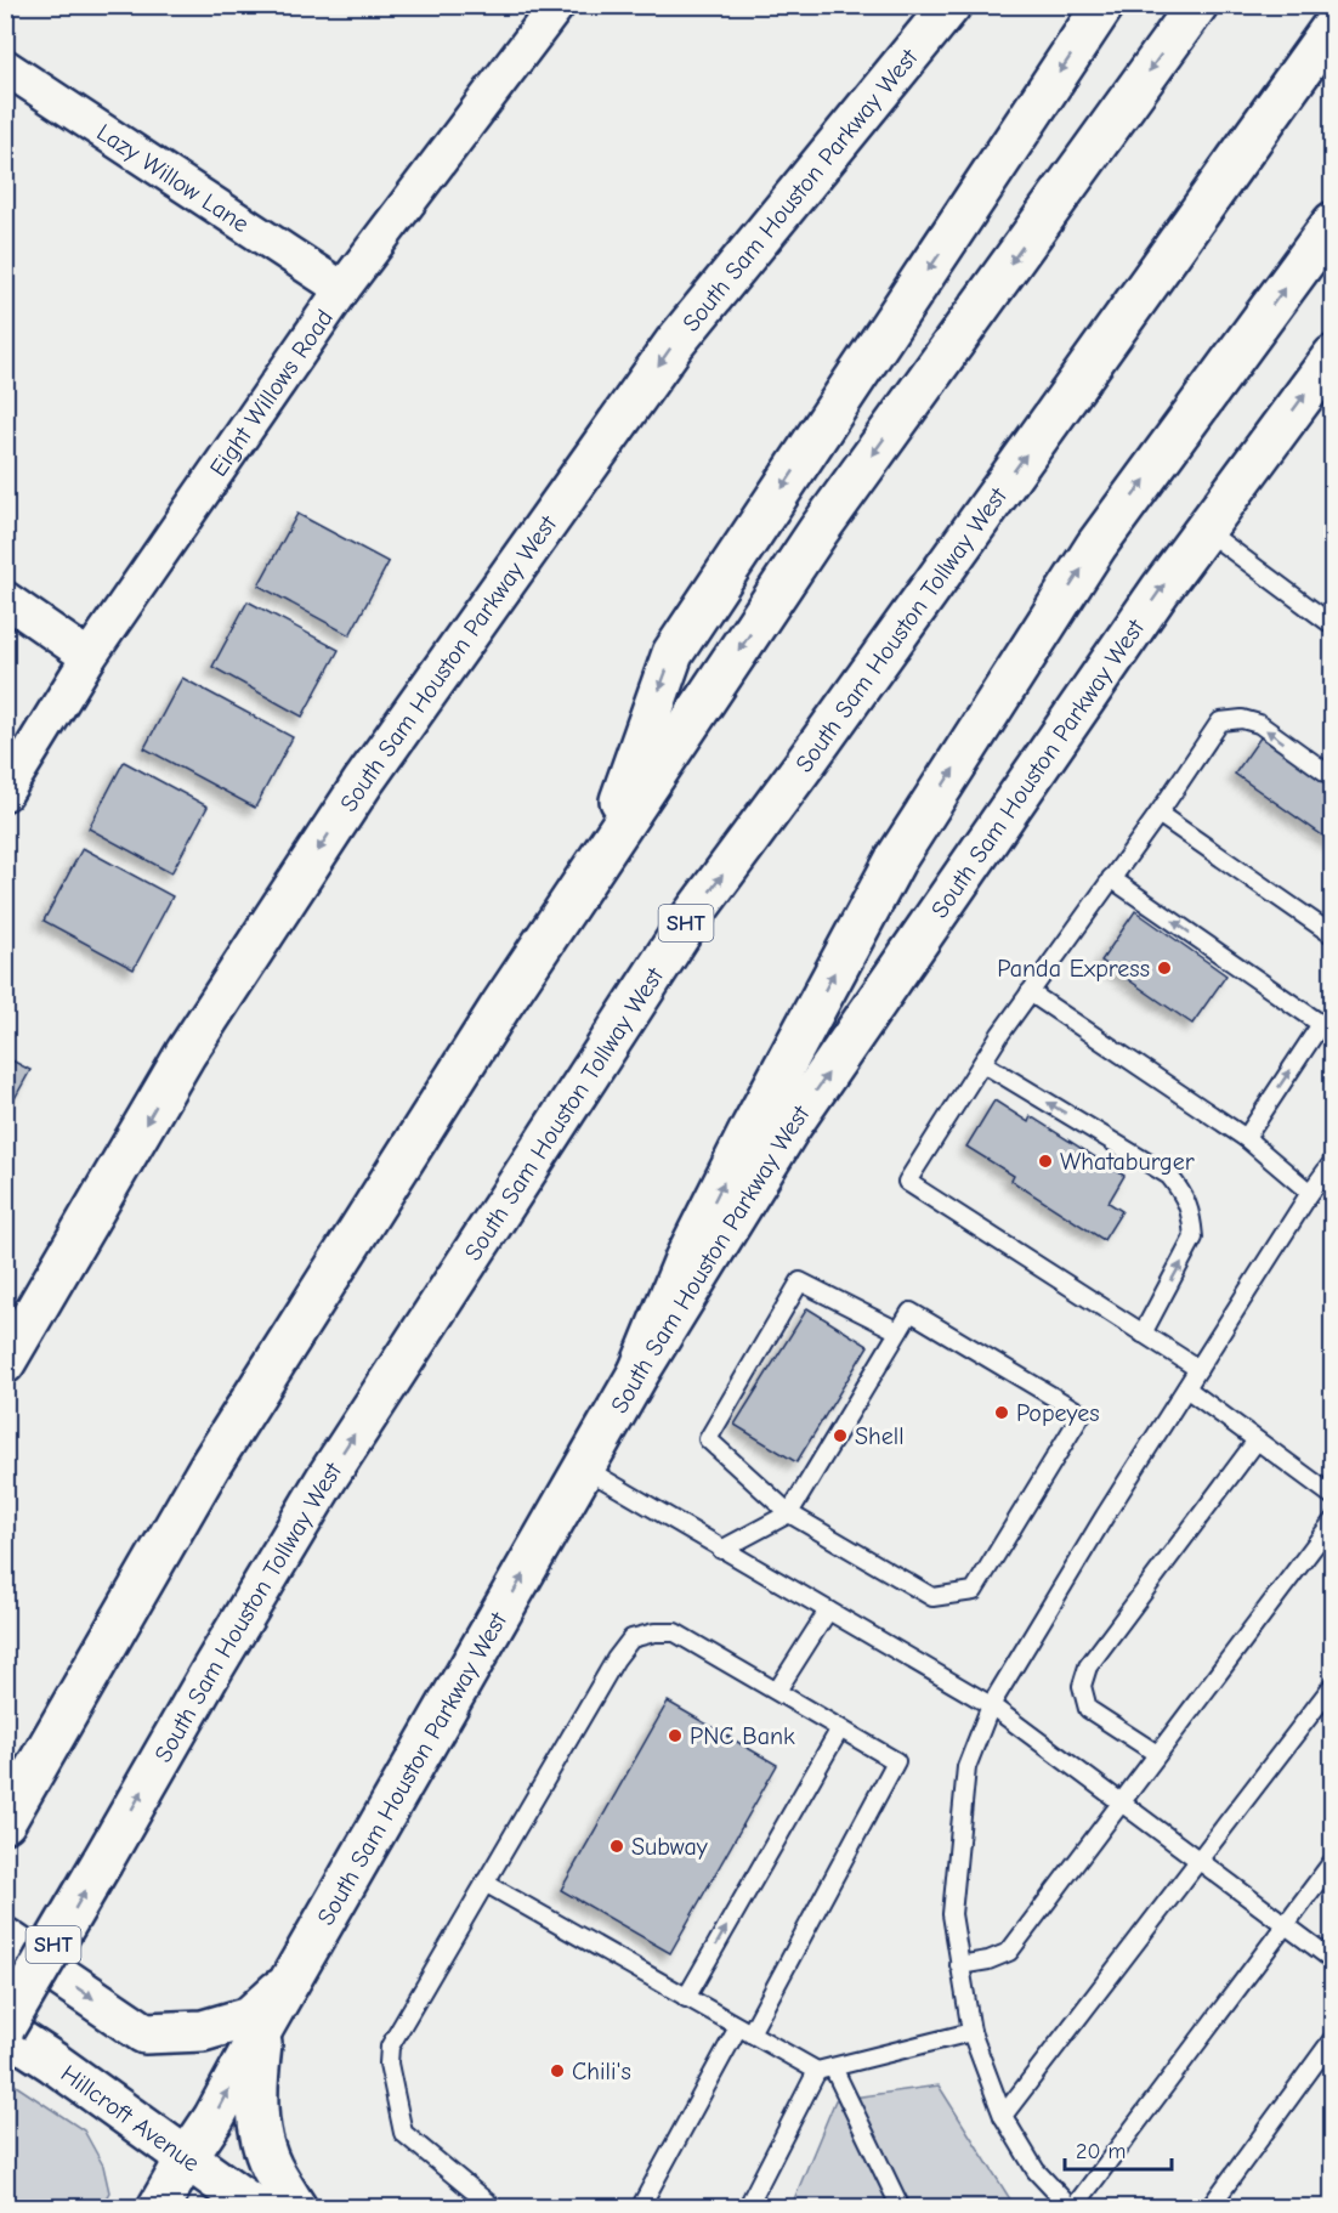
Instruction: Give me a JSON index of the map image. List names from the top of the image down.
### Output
{
  "streets": {
    "main road": [
      "South Sam Houston Parkway West",
      "South Sam Houston Tollway West",
      "SHT",
      "Hillcroft Avenue"
    ],
    "street": ["Lazy Willow Lane", "Eight Willows Road"]
  },
  "crossings": [
    ["Lazy Willow Lane", "Eight Willows Road"],
    ["South Sam Houston Parkway West", "Hillcroft Avenue"],
    ["South Sam Houston Tollway West", "Hillcroft Avenue"]
  ],
  "places": [
    "Panda Express",
    "Whataburger",
    "Popeyes",
    "Shell",
    "PNC Bank",
    "Subway",
    "Chili's"
  ],
  "scale_bar": "20 m"
}
